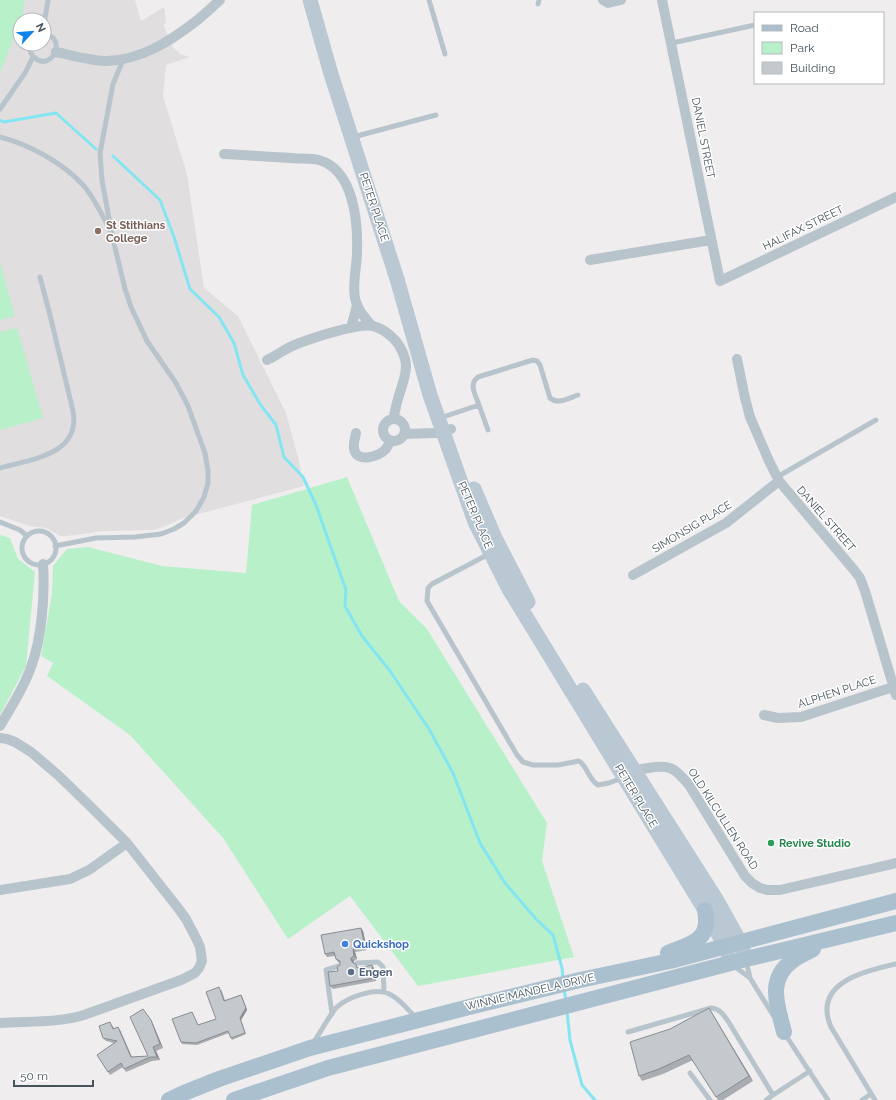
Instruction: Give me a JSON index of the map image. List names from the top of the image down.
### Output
{
  "streets": {
    "main road": ["PETER PLACE", "WINNIE MANDELA DRIVE"],
    "street": [
      "DANIEL STREET",
      "HALIFAX STREET",
      "SIMONSIG PLACE",
      "ALPHEN PLACE",
      "OLD KILCULLEN ROAD"
    ]
  },
  "crossings": [
    ["DANIEL STREET", "HALIFAX STREET"],
    ["DANIEL STREET", "SIMONSIG PLACE"],
    ["DANIEL STREET", "ALPHEN PLACE"],
    ["PETER PLACE", "OLD KILCULLEN ROAD"],
    ["PETER PLACE", "WINNIE MANDELA DRIVE"]
  ],
  "places": [
    "St Stithians College",
    "Revive Studio",
    "Quickshop",
    "Engen"
  ],
  "legend": ["Road", "Park", "Building"],
  "scale_bar": "50 m",
  "north": "top right"
}
